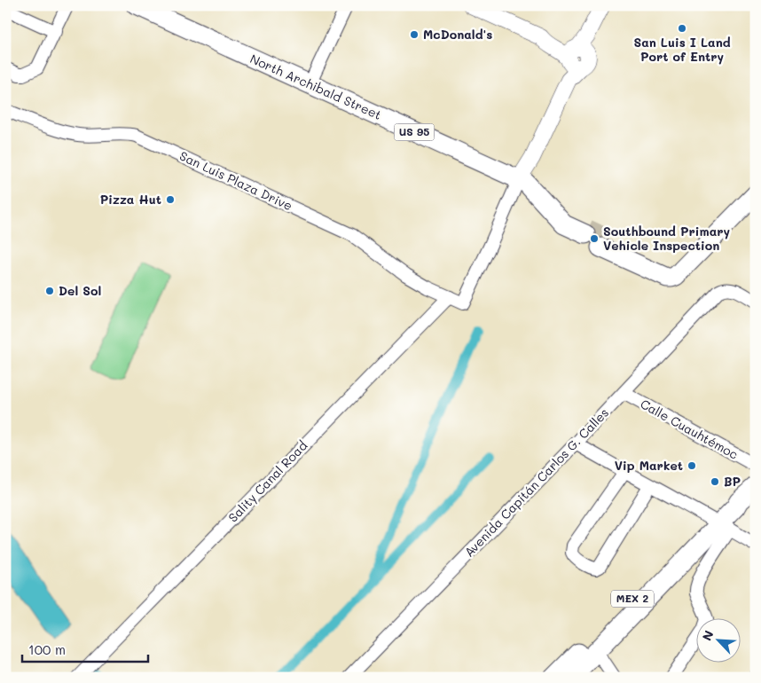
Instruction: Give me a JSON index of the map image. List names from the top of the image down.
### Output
{
  "streets": {
    "highway": ["North Archibald Street", "US 95", "MEX 2"],
    "street": [
      "San Luis Plaza Drive",
      "Calle Cuauhtémoc",
      "Sality Canal Road",
      "Avenida Capitán Carlos G. Calles"
    ]
  },
  "crossings": [
    ["North Archibald Street", "US 95"],
    ["San Luis Plaza Drive", "Sality Canal Road"],
    ["Calle Cuauhtémoc", "Avenida Capitán Carlos G. Calles"]
  ],
  "places": [
    "San Luis I Land Port of Entry",
    "McDonald's",
    "Pizza Hut",
    "Southbound Primary Vehicle Inspection",
    "Del Sol",
    "Vip Market",
    "BP"
  ],
  "scale_bar": "100 m",
  "north": "top left"
}
